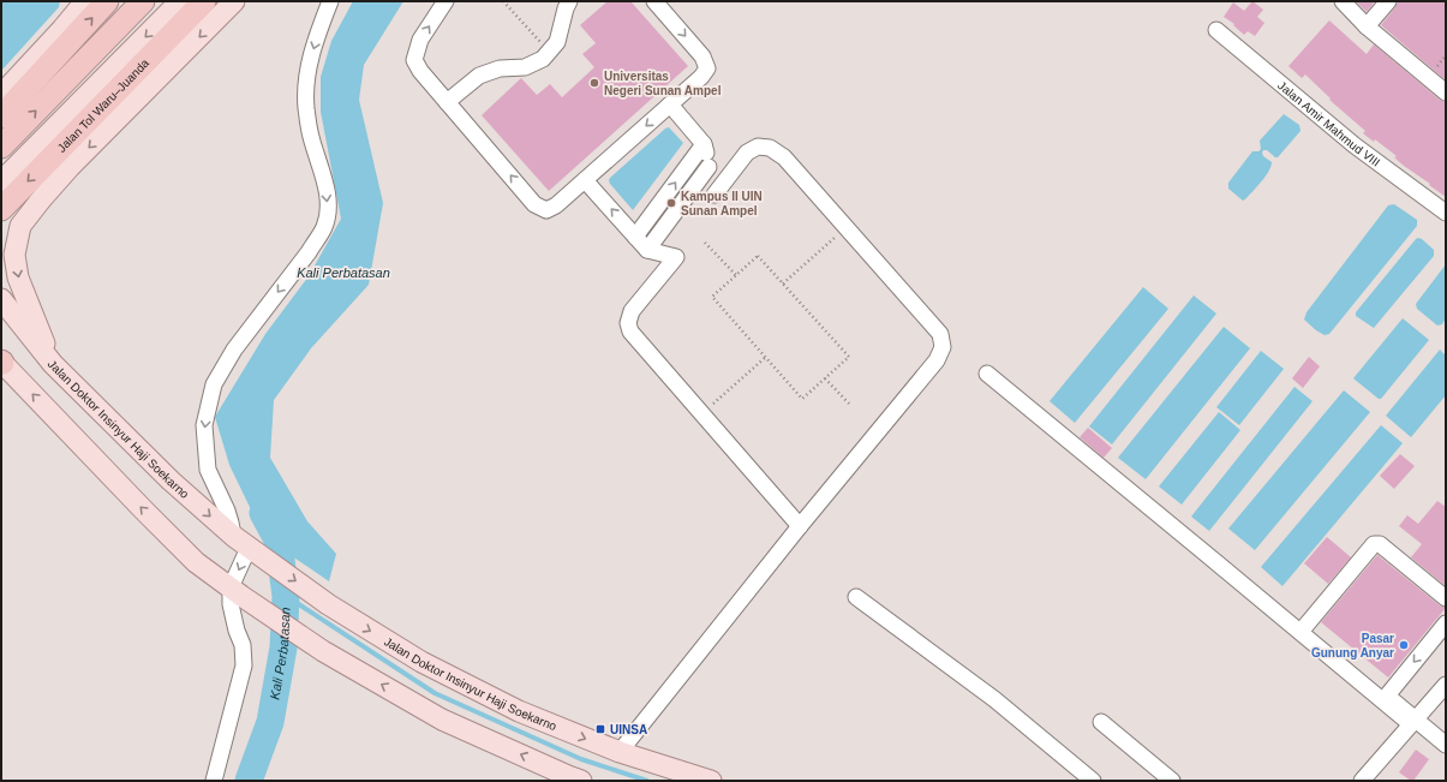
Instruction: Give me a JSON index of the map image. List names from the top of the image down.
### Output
{
  "streets": {
    "highway": ["Jalan Tol Waru–Juanda"],
    "main road": ["Jalan Doktor Insinyur Haji Soekarno"],
    "street": ["Jalan Amir Mahmud VIII"]
  },
  "water": ["Kali Perbatasan"],
  "places": {
    "other": ["Universitas Negeri Sunan Ampel", "Kampus II UIN Sunan Ampel", "Pasar Gunung Anyar"],
    "transit": ["UINSA"]
  }
}
